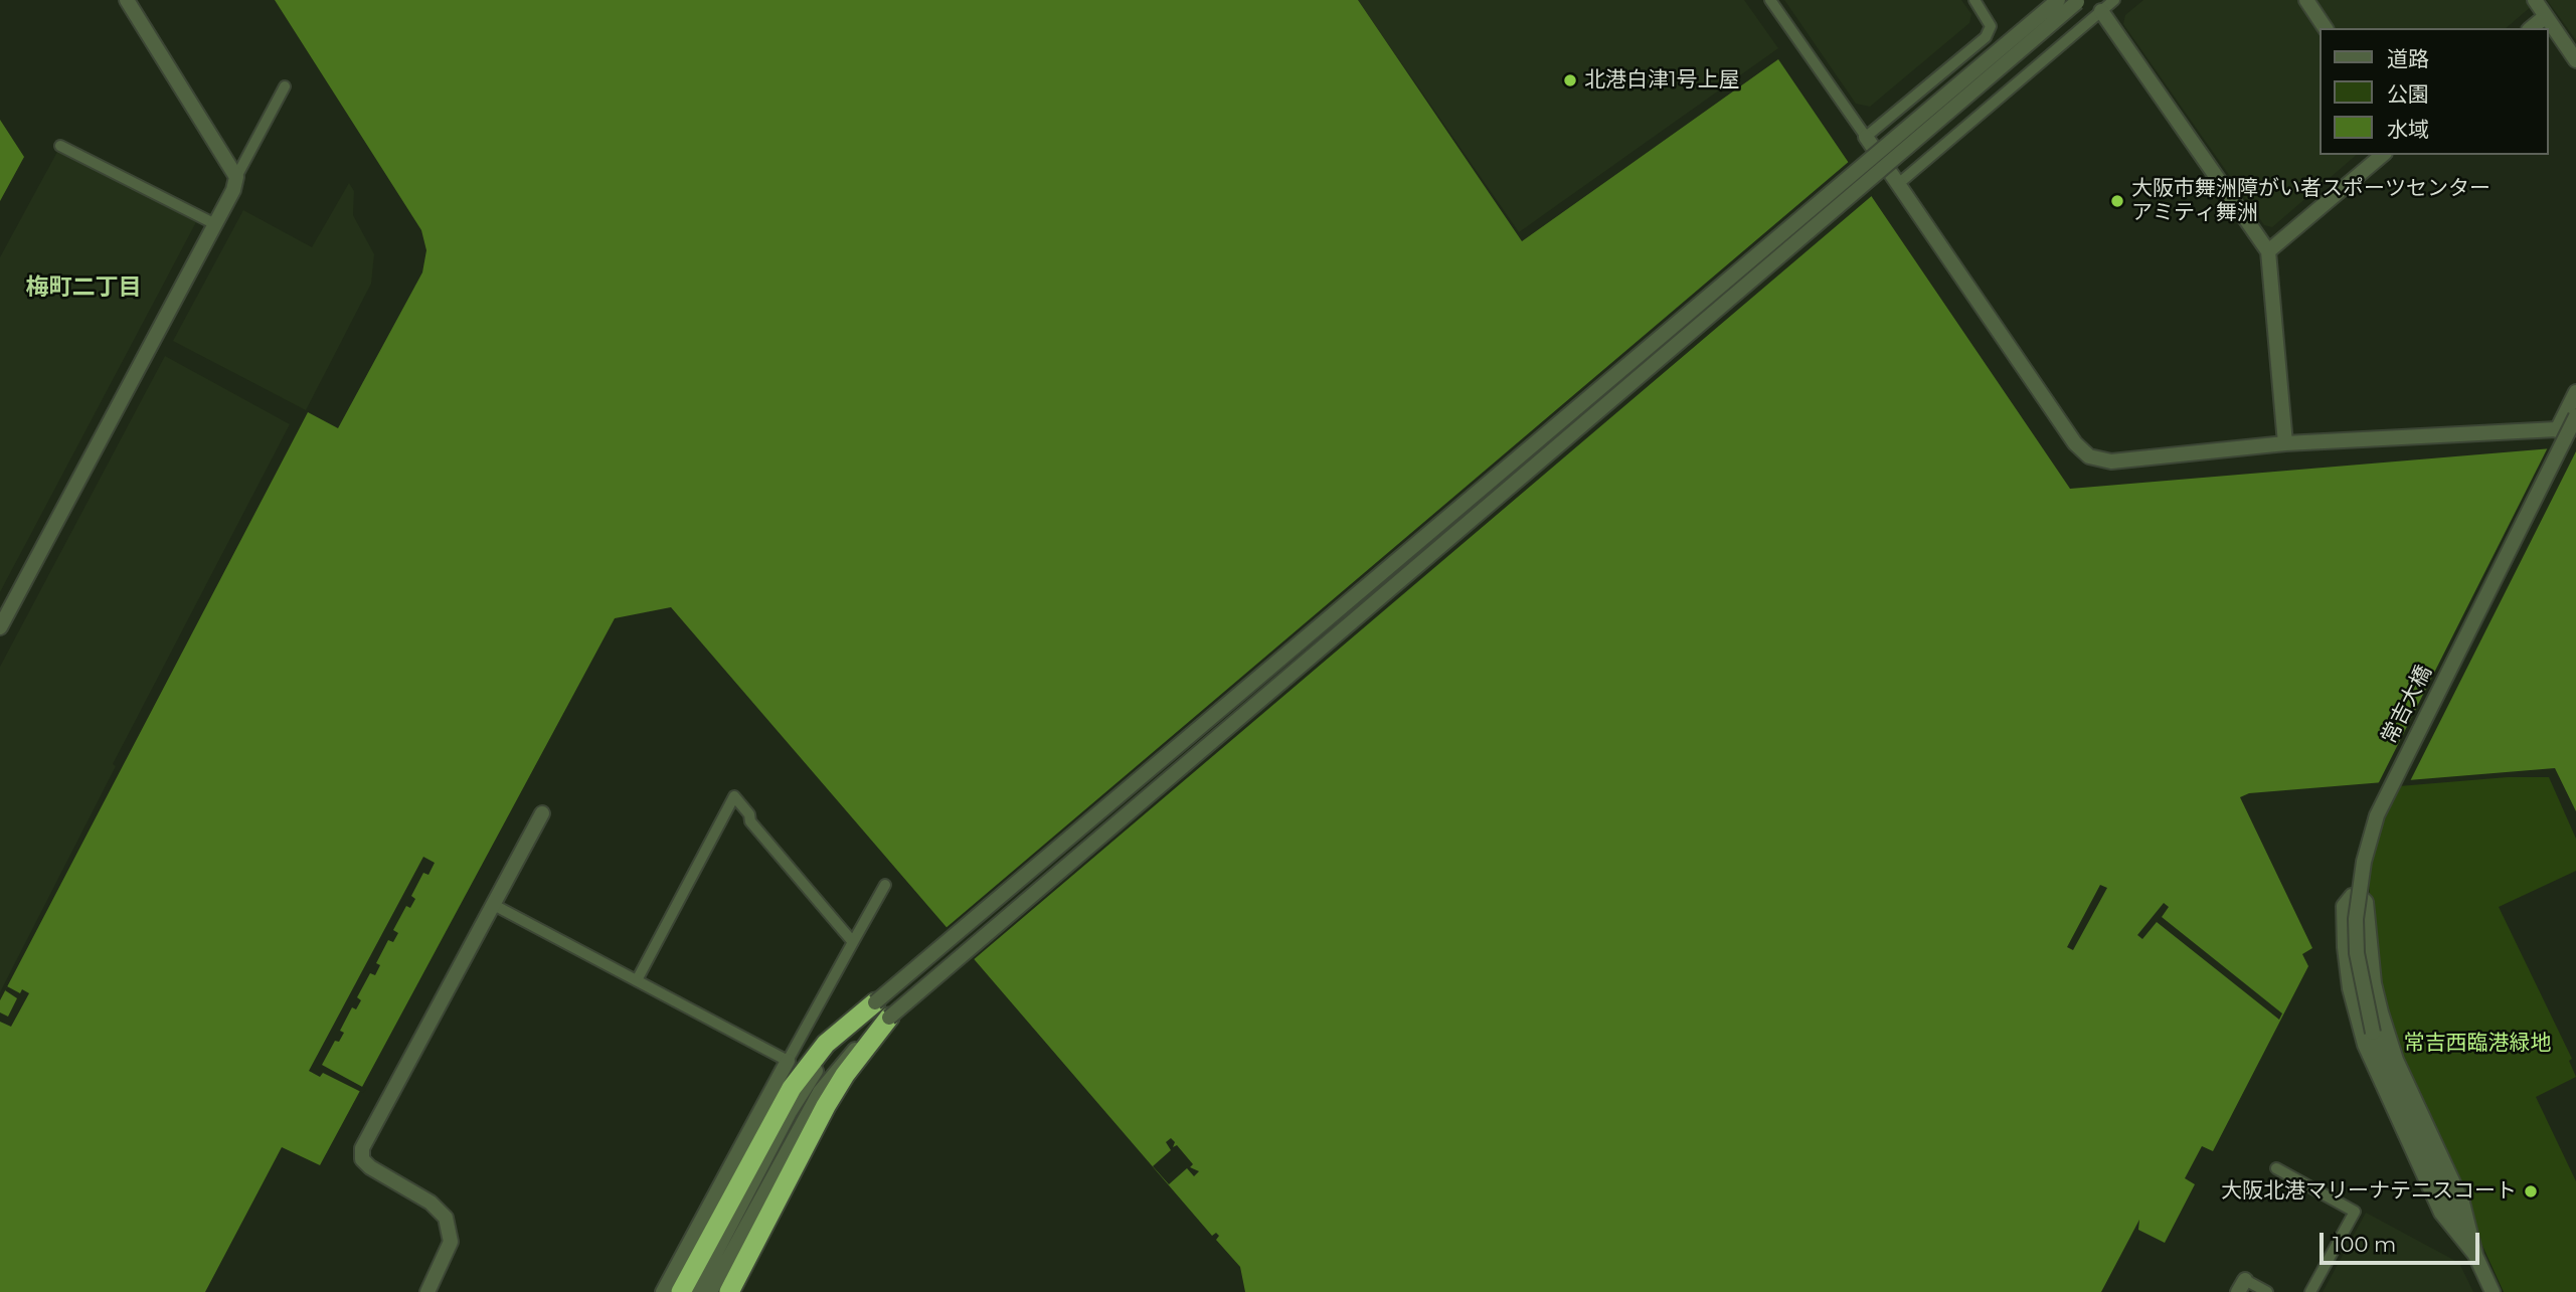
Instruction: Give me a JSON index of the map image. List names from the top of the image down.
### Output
{
  "streets": {
    "street": ["常吉大橋"]
  },
  "districts": ["梅町二丁目"],
  "parks": ["常吉西臨港緑地"],
  "places": ["北港白津1号上屋", "大阪市舞洲障がい者スポーツセンター アミティ舞洲", "大阪北港マリーナテニスコート"],
  "legend": ["道路", "公園", "水域"],
  "scale_bar": "100 m"
}
